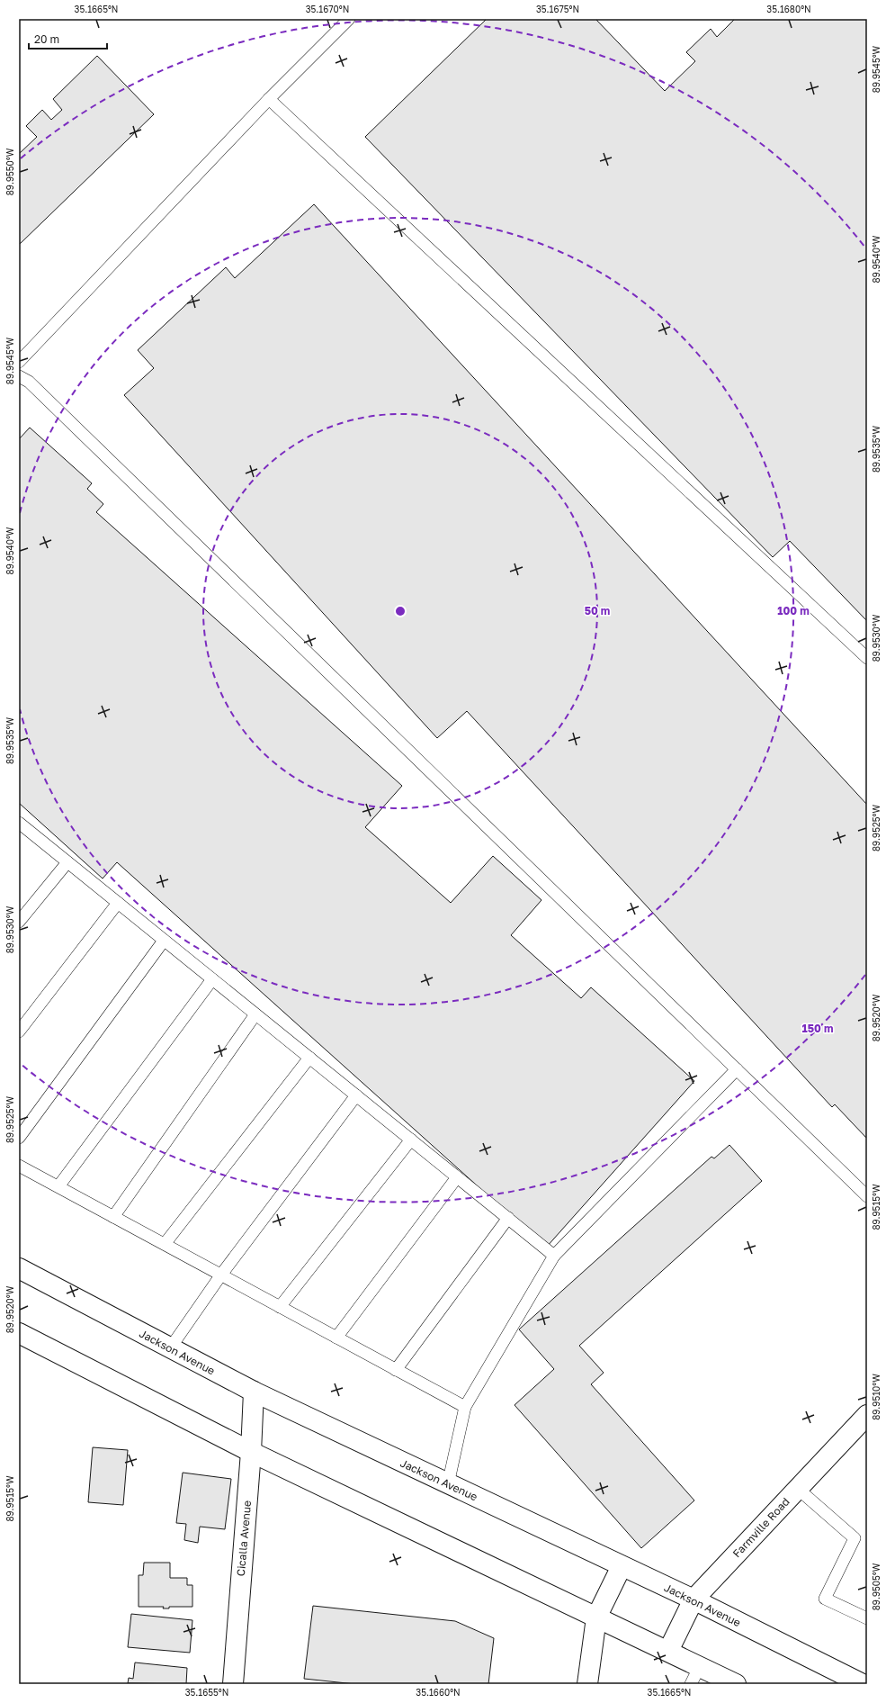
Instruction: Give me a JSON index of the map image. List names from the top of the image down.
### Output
{
  "streets": {
    "main road": ["Jackson Avenue", "Farmville Road", "Cicalla Avenue"]
  },
  "crossings": [
    ["Jackson Avenue", "Farmville Road"],
    ["Jackson Avenue", "Cicalla Avenue"]
  ],
  "scale_bar": "20 m",
  "coordinates": [
    "35.1665°N",
    "35.1670°N",
    "35.1675°N",
    "35.1680°N",
    "89.9545°W",
    "89.9550°W",
    "89.9540°W",
    "89.9535°W",
    "89.9530°W",
    "89.9525°W",
    "89.9520°W",
    "89.9515°W",
    "89.9510°W",
    "89.9505°W",
    "35.1655°N",
    "35.1660°N"
  ],
  "rings": ["50 m", "100 m", "150 m"]
}
